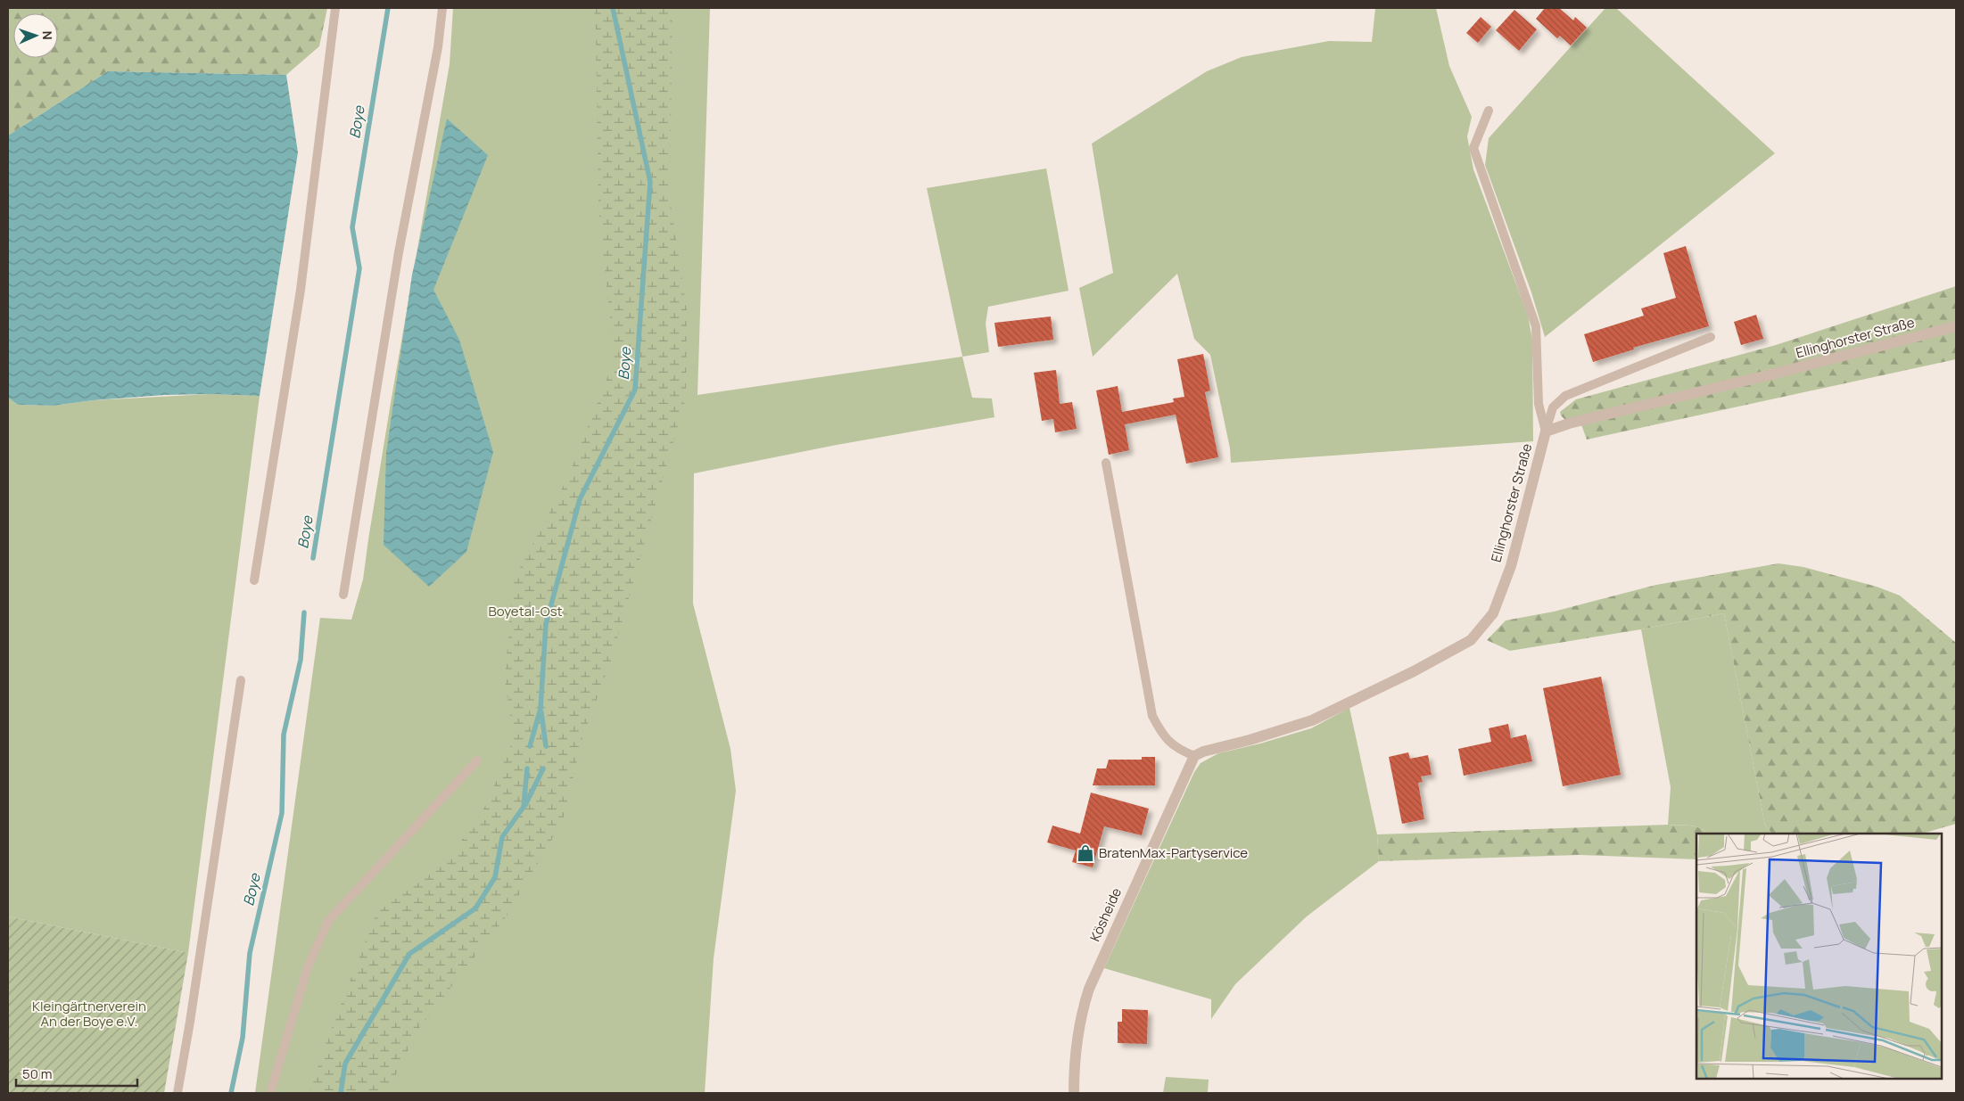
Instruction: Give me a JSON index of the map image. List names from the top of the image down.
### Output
{
  "streets": {
    "street": ["Ellinghorster Straße", "Kösheide"]
  },
  "crossings": [
    ["Ellinghorster Straße", "Kösheide"]
  ],
  "water": ["Boye"],
  "parks": ["Boyetal-Ost", "Kleingärtnerverein An der Boye e.V."],
  "places": {
    "shop": ["BratenMax-Partyservice"]
  },
  "scale_bar": "50 m",
  "north": "right"
}
